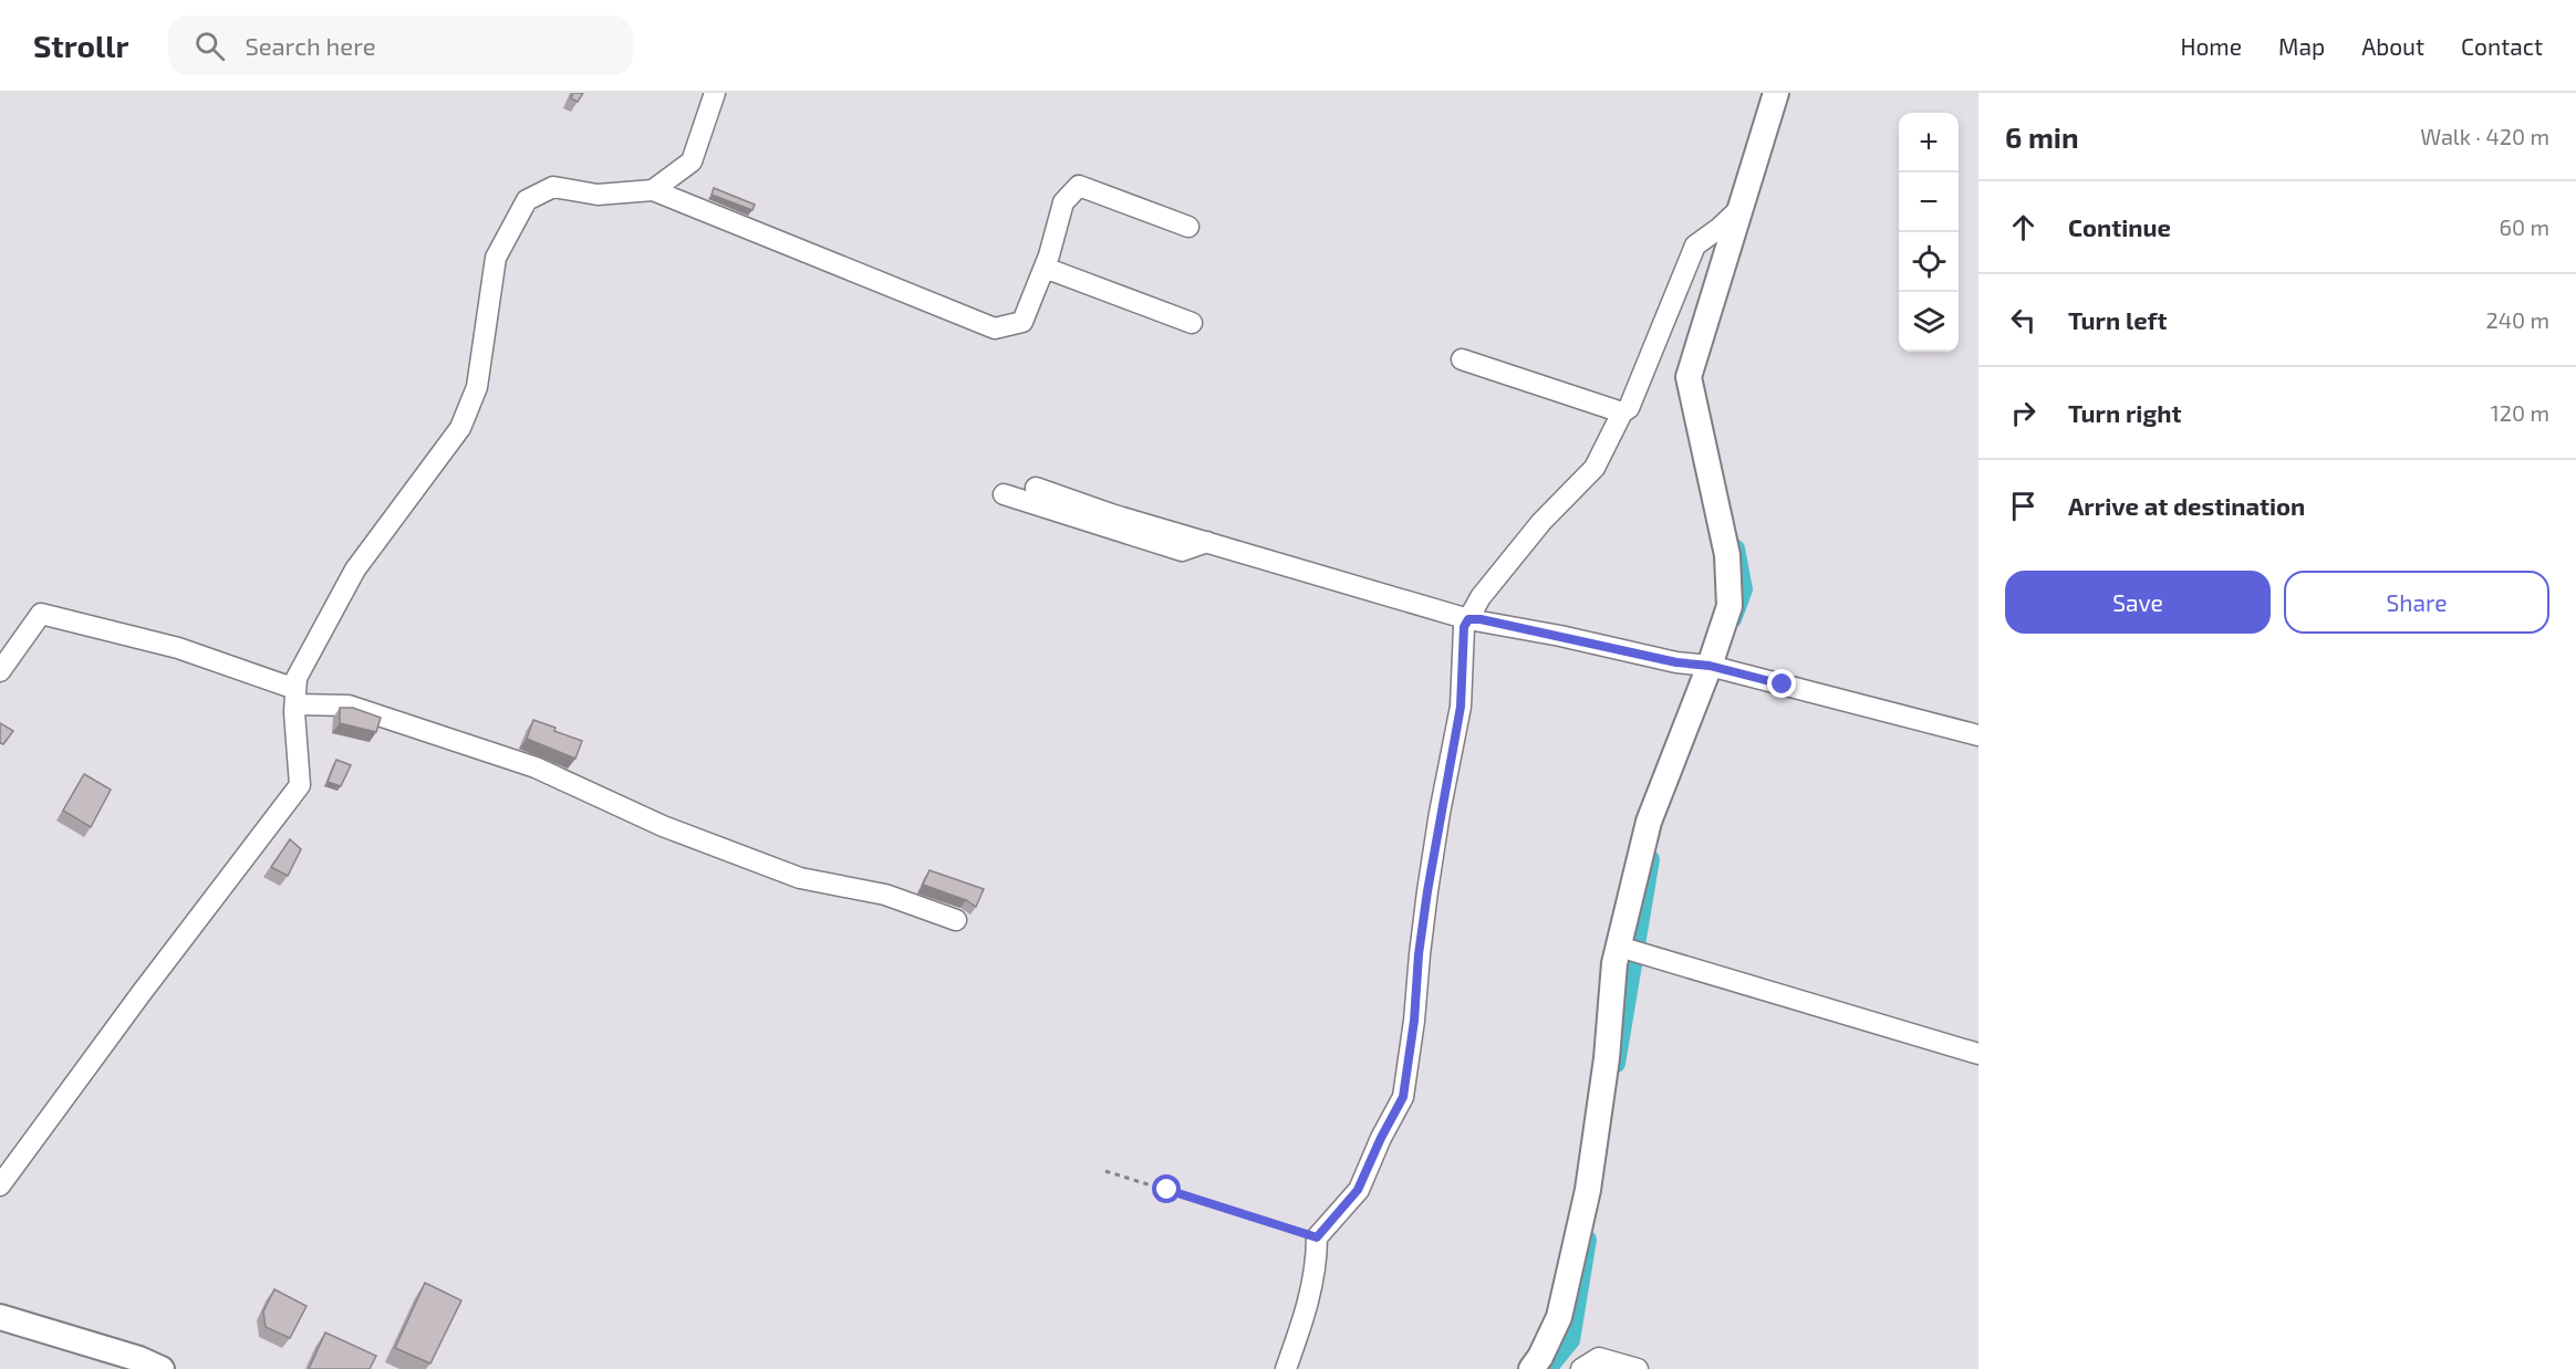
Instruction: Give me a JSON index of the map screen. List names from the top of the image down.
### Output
{
  "page": {
    "header": "Strollr",
    "search": "Search here",
    "nav": [
      "Home",
      "Map",
      "About",
      "Contact"
    ],
    "heading": ["6 min", "Walk · 420 m"],
    "map_buttons": ["+", "−"],
    "list": [
      ["Continue", "60 m"],
      ["Turn left", "240 m"],
      ["Turn right", "120 m"],
      "Arrive at destination"
    ],
    "buttons": ["Save", "Share"]
  }
}
